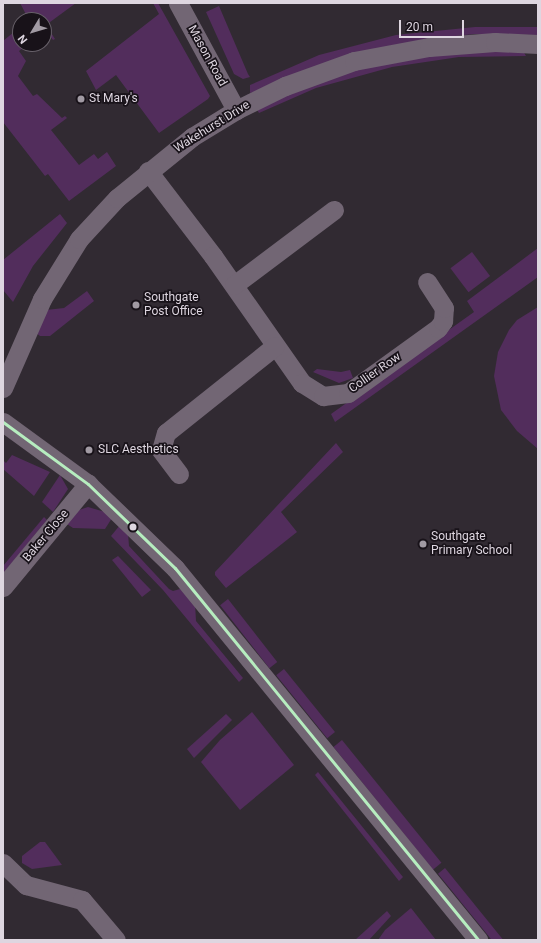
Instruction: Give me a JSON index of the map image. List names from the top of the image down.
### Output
{
  "streets": {
    "street": [
      "Mason Road",
      "Wakehurst Drive",
      "Collier Row",
      "Baker Close"
    ]
  },
  "crossings": [
    ["Mason Road", "Wakehurst Drive"],
    ["Wakehurst Drive", "Collier Row"]
  ],
  "places": [
    "St Mary's",
    "Southgate Post Office",
    "SLC Aesthetics",
    "Southgate Primary School"
  ],
  "scale_bar": "20 m",
  "north": "bottom left"
}
